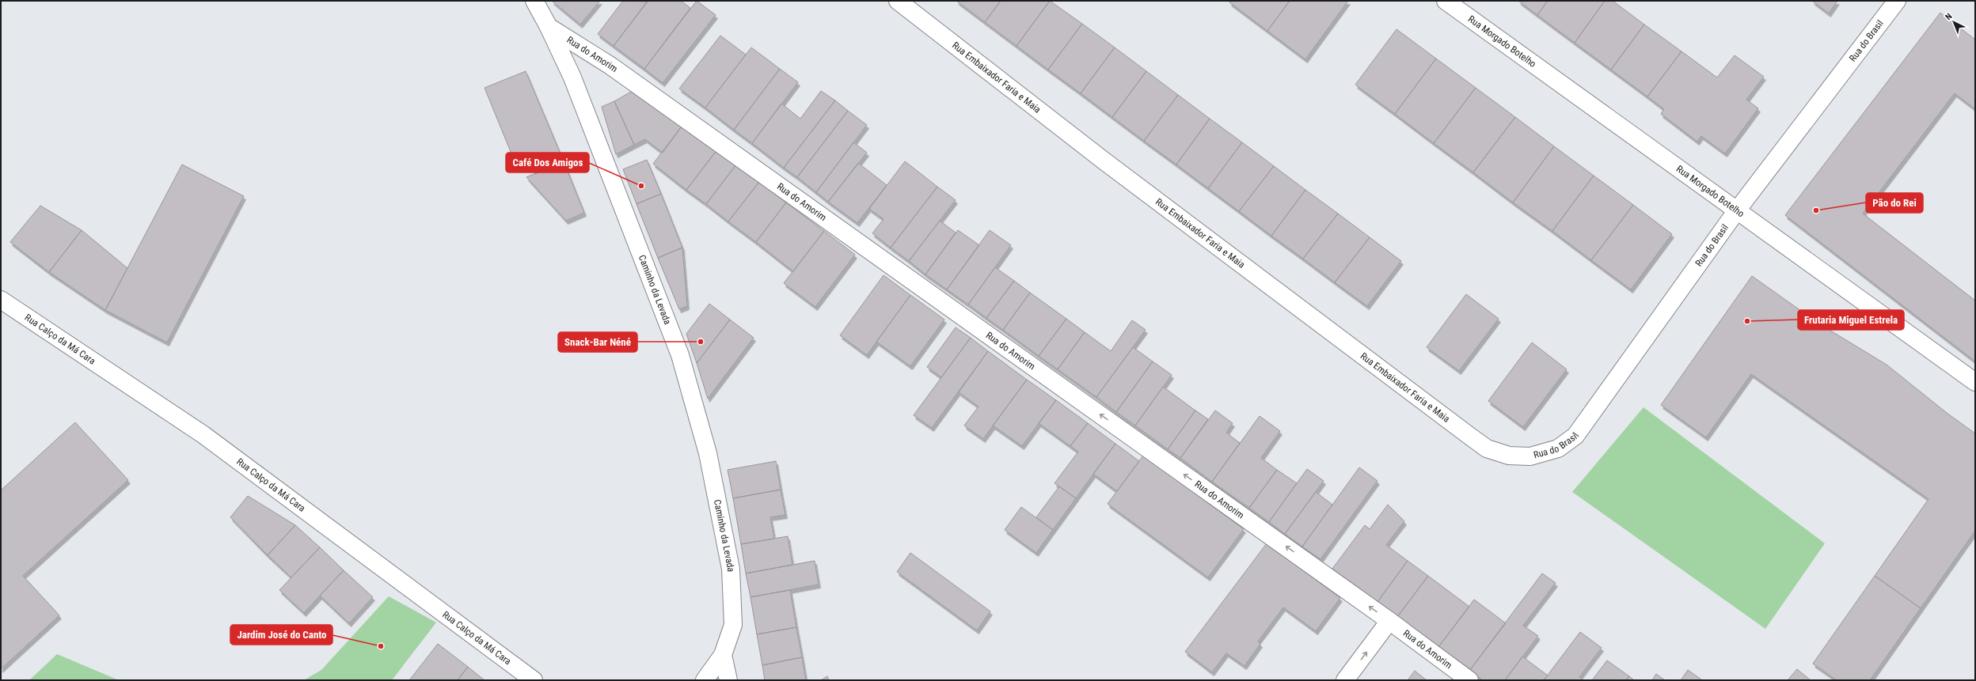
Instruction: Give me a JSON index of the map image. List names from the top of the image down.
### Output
{
  "streets": {
    "street": [
      "Rua do Brasil",
      "Rua Morgado Botelho",
      "Rua do Amorim",
      "Rua Embaixador Faria e Maia",
      "Caminho da Levada",
      "Rua Calço da Má Cara"
    ]
  },
  "crossings": [
    ["Rua do Brasil", "Rua Morgado Botelho"],
    ["Rua do Brasil", "Rua Embaixador Faria e Maia"],
    ["Rua do Amorim", "Caminho da Levada"]
  ],
  "one_way": ["Rua do Amorim"],
  "places": [
    "Café Dos Amigos",
    "Pão do Rei",
    "Frutaria Miguel Estrela",
    "Snack-Bar Néné",
    "Jardim José do Canto"
  ],
  "north": "top left"
}
